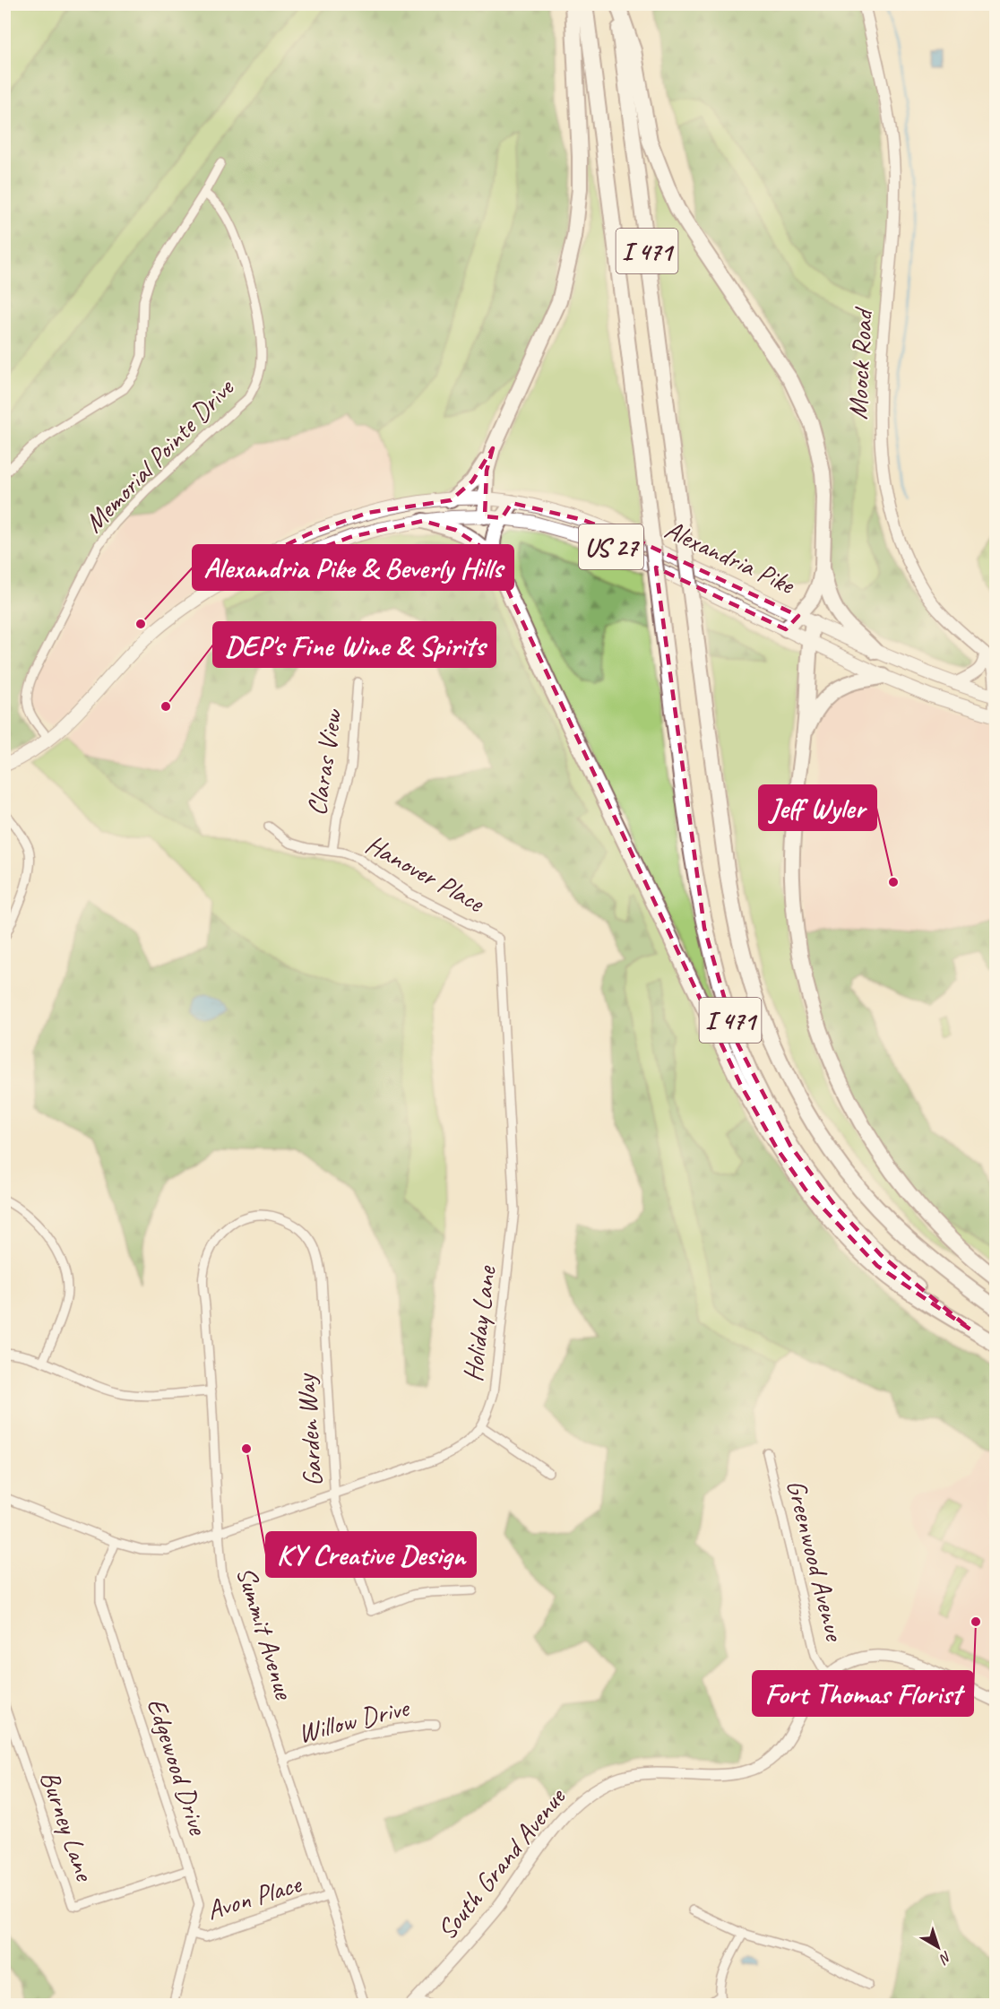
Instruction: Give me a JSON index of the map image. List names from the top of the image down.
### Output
{
  "streets": {
    "highway": ["I 471"],
    "main road": [
      "Moock Road",
      "US 27",
      "Alexandria Pike",
      "South Grand Avenue"
    ],
    "street": [
      "Memorial Pointe Drive",
      "Claras View",
      "Hanover Place",
      "Holiday Lane",
      "Garden Way",
      "Greenwood Avenue",
      "Summit Avenue",
      "Willow Drive",
      "Edgewood Drive",
      "Burney Lane",
      "Avon Place"
    ]
  },
  "crossings": [
    ["Moock Road", "Alexandria Pike"],
    ["Memorial Pointe Drive", "Alexandria Pike"],
    ["Claras View", "Hanover Place"],
    ["Hanover Place", "Holiday Lane"],
    ["Holiday Lane", "Garden Way"],
    ["Holiday Lane", "Summit Avenue"],
    ["Garden Way", "Summit Avenue"],
    ["Greenwood Avenue", "South Grand Avenue"],
    ["Summit Avenue", "Willow Drive"],
    ["Summit Avenue", "Avon Place"],
    ["Edgewood Drive", "Burney Lane"],
    ["Edgewood Drive", "Avon Place"]
  ],
  "places": [
    "Alexandria Pike & Beverly Hills",
    "DEP's Fine Wine & Spirits",
    "Jeff Wyler",
    "KY Creative Design",
    "Fort Thomas Florist"
  ],
  "north": "bottom right"
}
